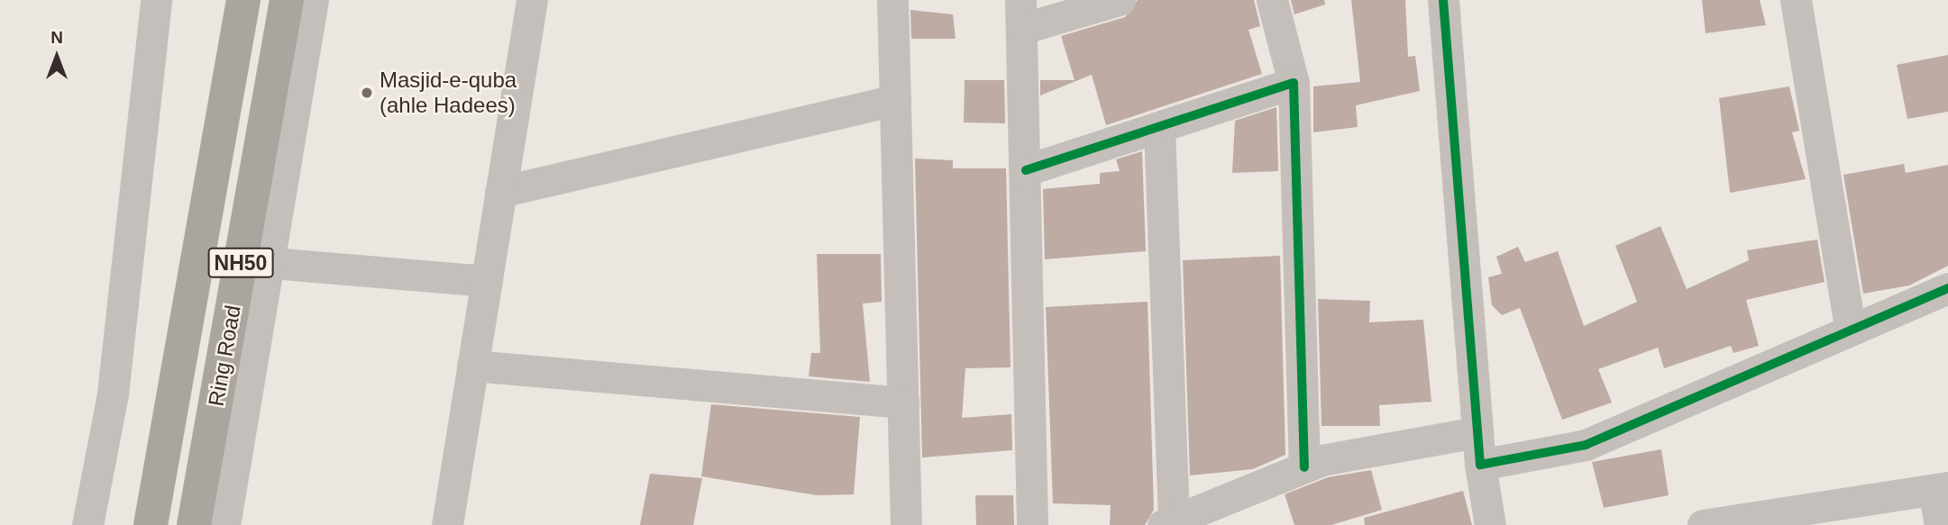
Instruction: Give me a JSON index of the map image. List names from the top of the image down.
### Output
{
  "streets": {
    "highway": ["NH50", "Ring Road"]
  },
  "places": ["Masjid-e-quba (ahle Hadees)"],
  "north": "top"
}
